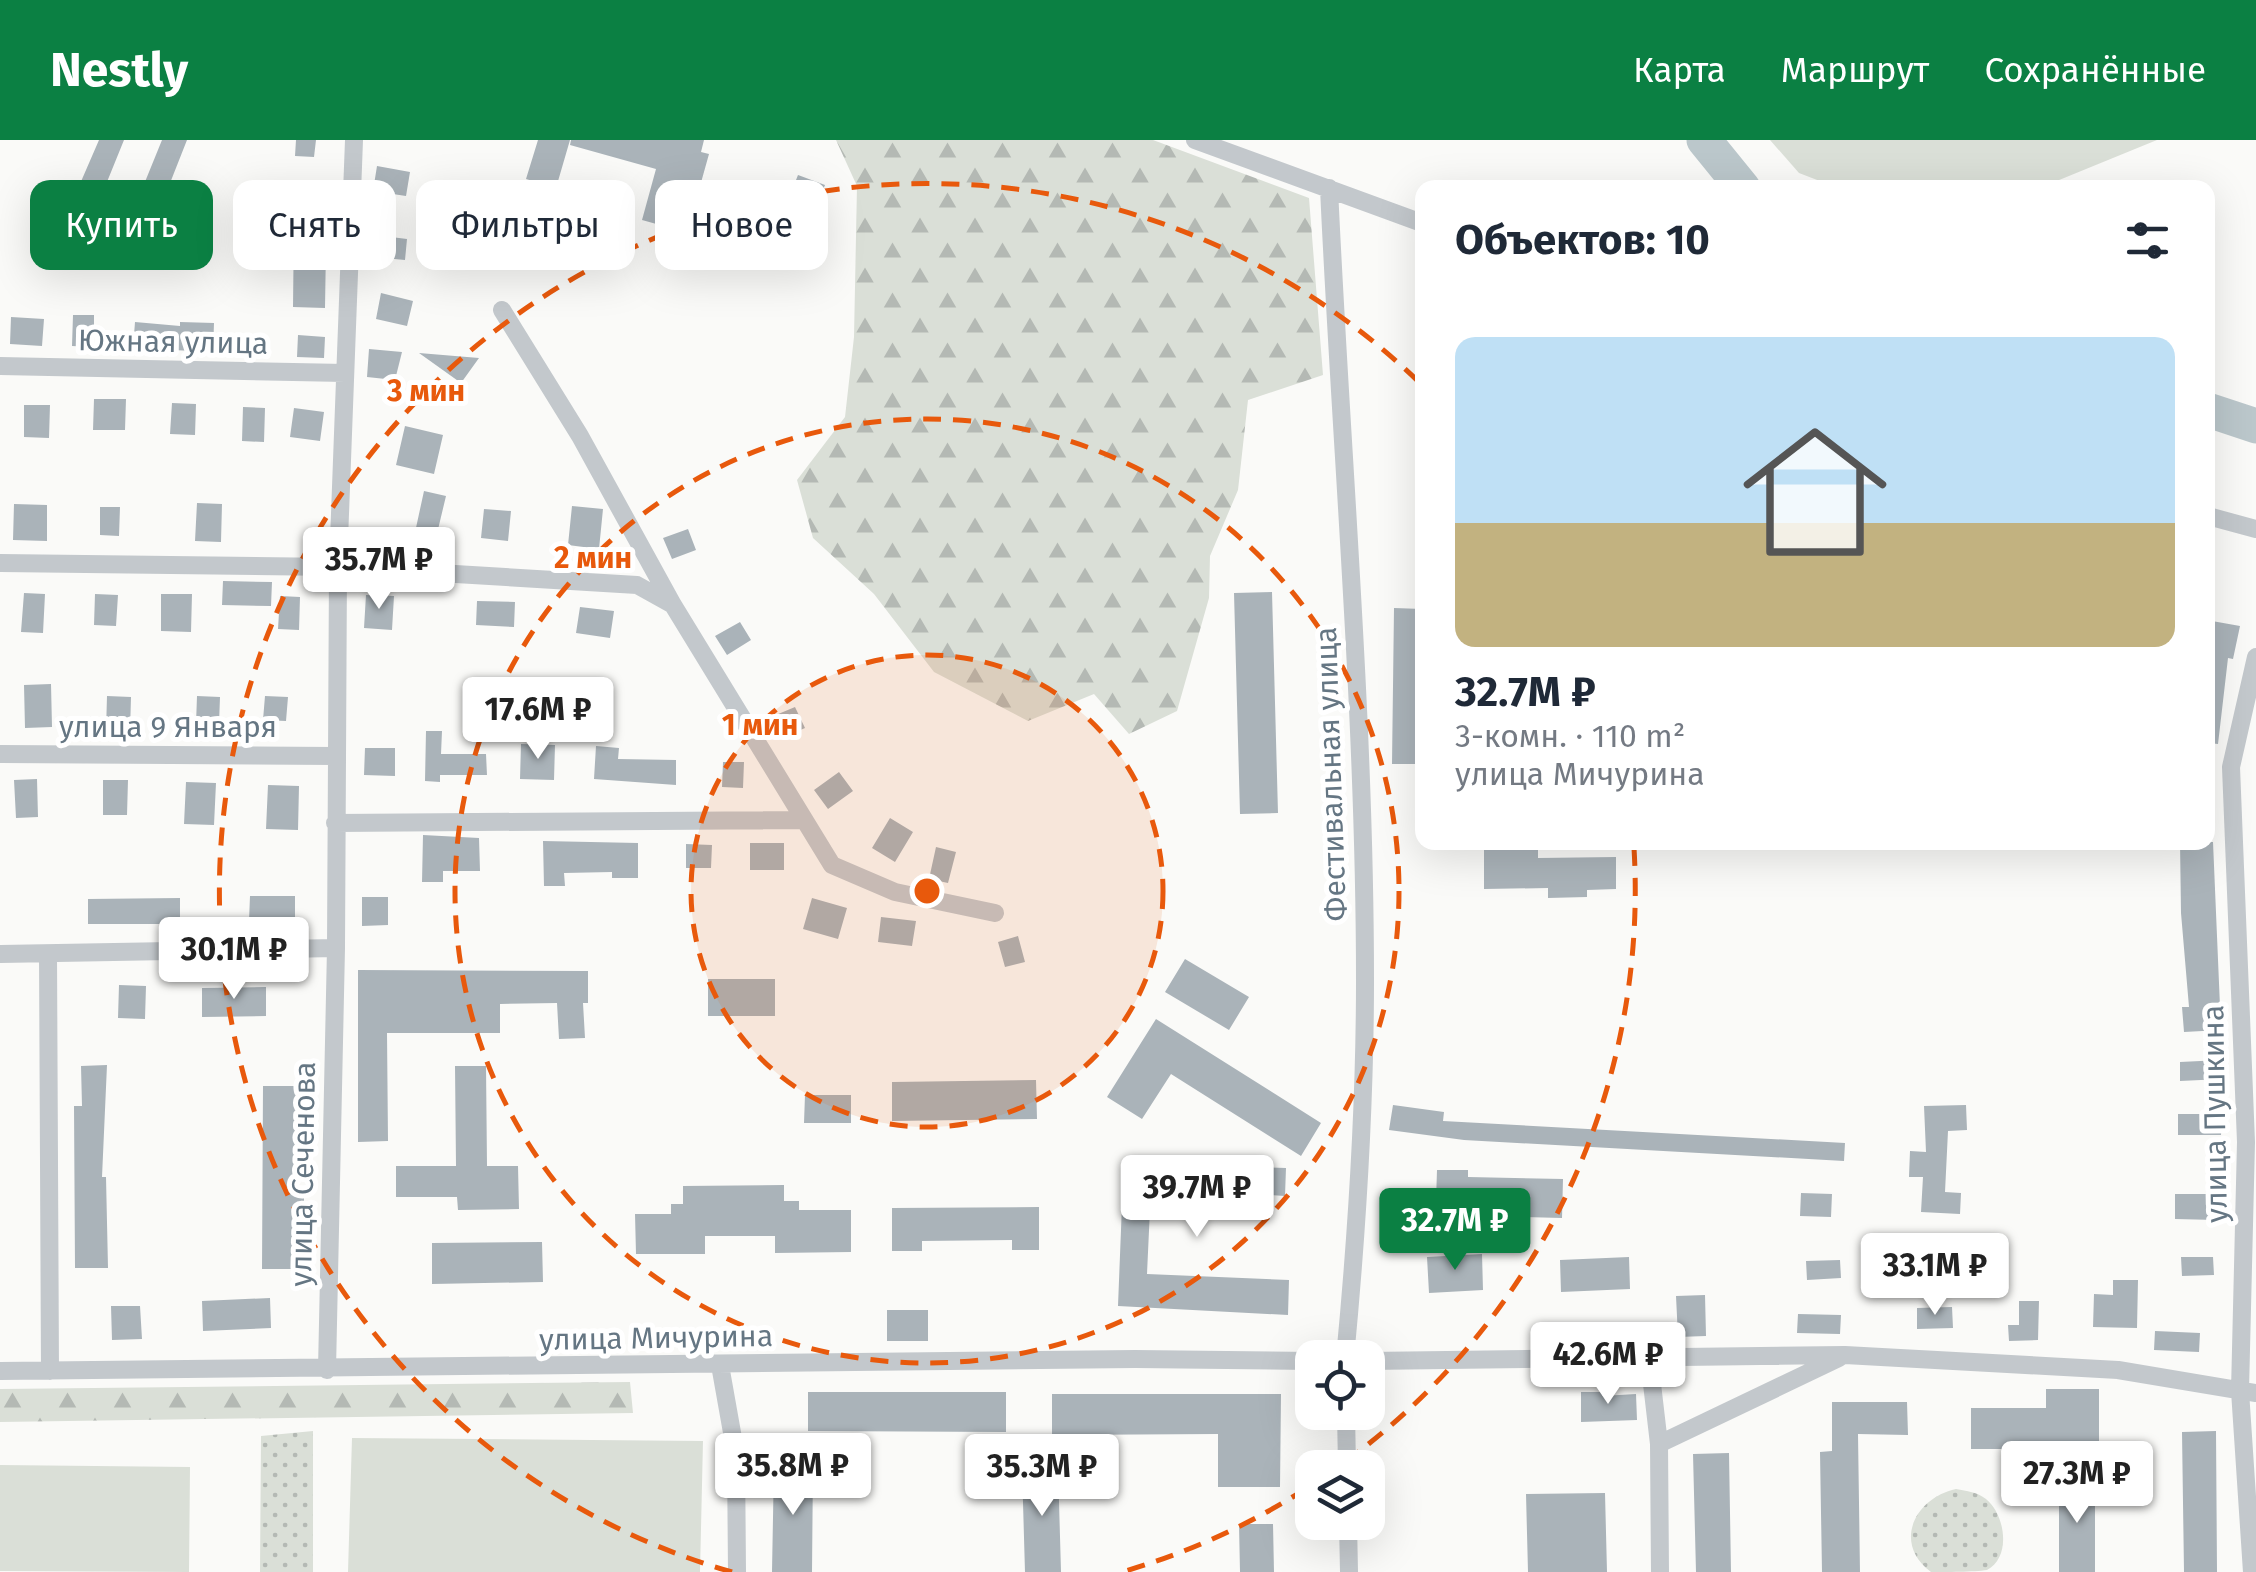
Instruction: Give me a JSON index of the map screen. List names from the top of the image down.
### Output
{
  "streets": {
    "street": [
      "Южная улица",
      "улица 9 Января",
      "Фестивальная улица",
      "улица Пушкина",
      "улица Сеченова",
      "улица Мичурина"
    ]
  },
  "crossings": [
    ["Южная улица", "улица Сеченова"],
    ["улица 9 Января", "улица Сеченова"],
    ["улица Сеченова", "улица Мичурина"]
  ],
  "page": {
    "header": "Nestly",
    "nav": ["Карта", "Маршрут", "Сохранённые"],
    "chip": [
      "Купить",
      "Снять",
      "Фильтры",
      "Новое"
    ],
    "heading": "Объектов: 10",
    "list": [
      {
        "name": "32.7M ₽",
        "note": "3-комн. · 110 m² · улица Мичурина"
      }
    ],
    "price": [
      "35.7M ₽",
      "17.6M ₽",
      "30.1M ₽",
      "39.7M ₽",
      "32.7M ₽",
      "33.1M ₽",
      "42.6M ₽",
      "35.8M ₽",
      "35.3M ₽",
      "27.3M ₽"
    ]
  },
  "rings": ["3 мин", "2 мин", "1 мин"]
}
